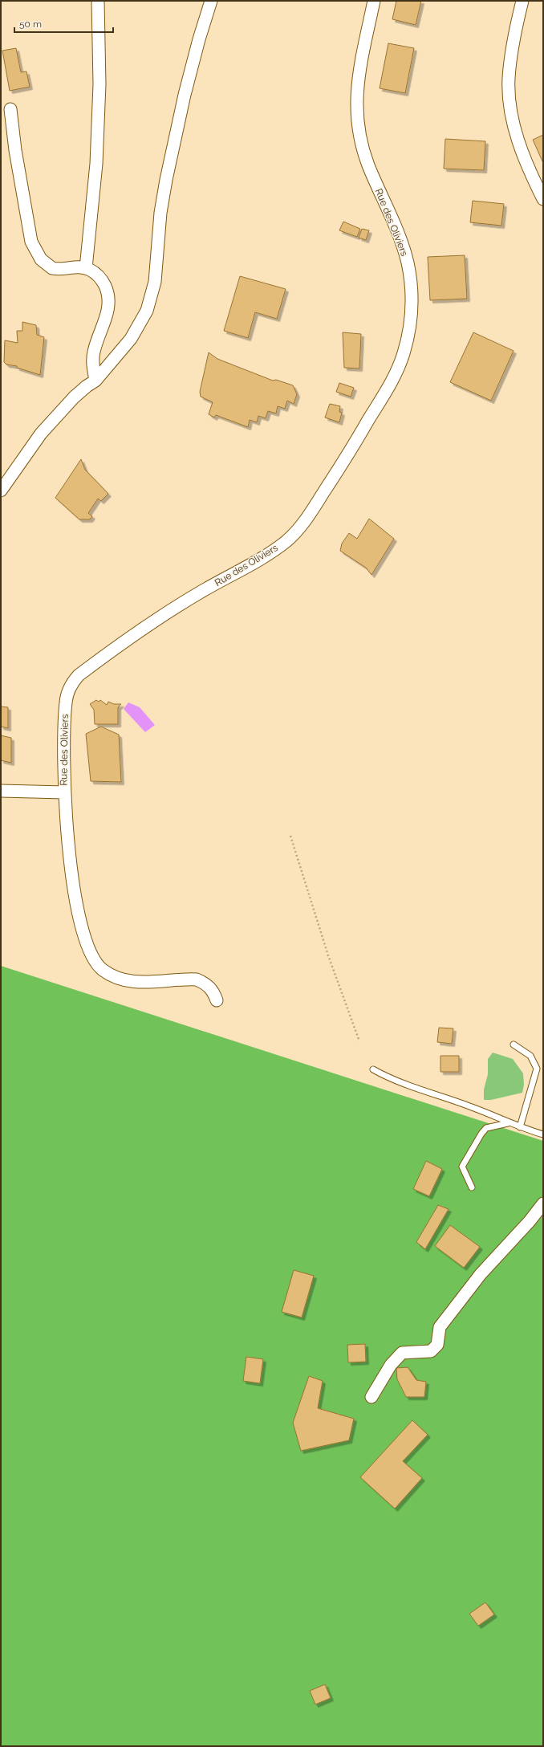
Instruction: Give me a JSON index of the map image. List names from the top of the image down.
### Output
{
  "streets": {
    "street": ["Rue des Oliviers"]
  },
  "scale_bar": "50 m"
}
